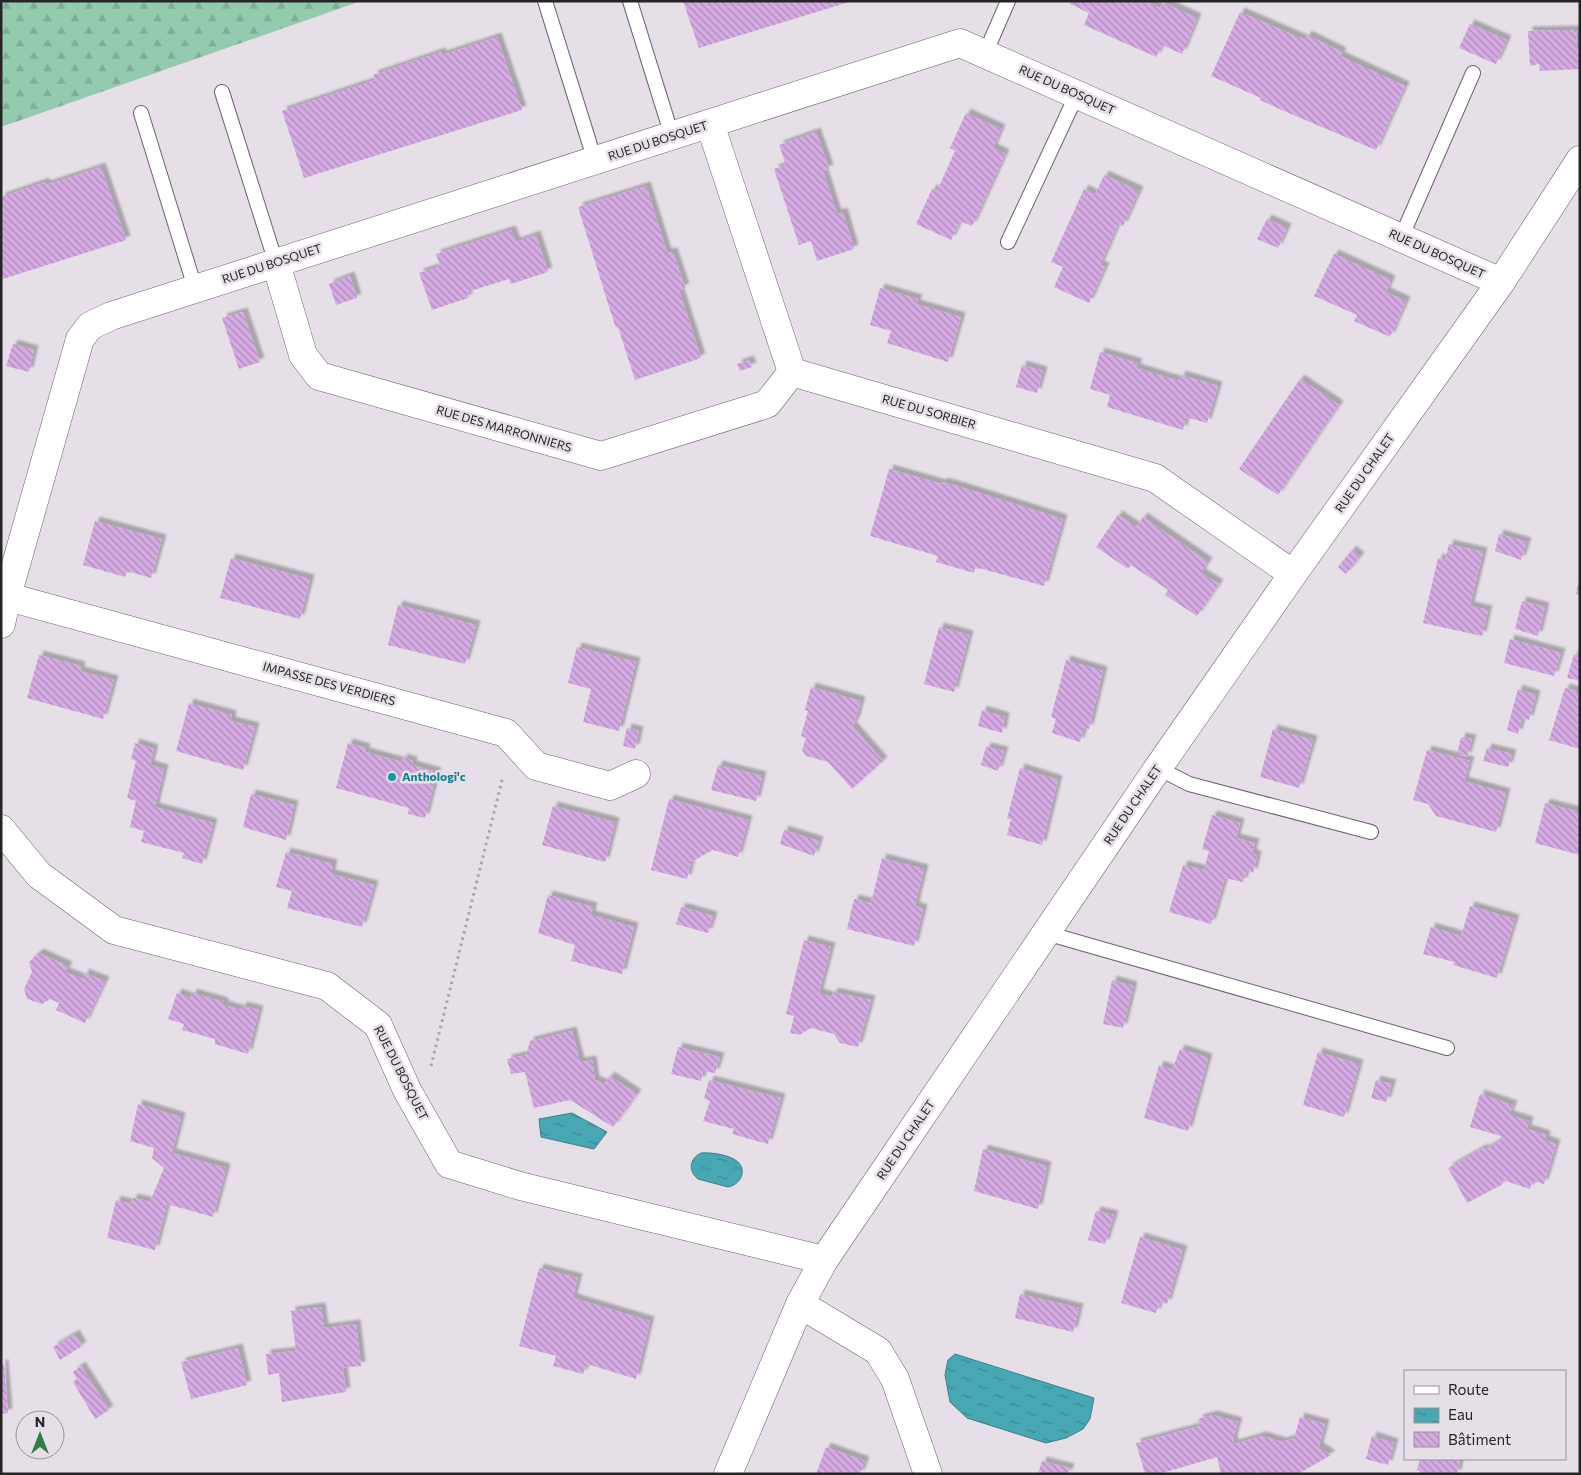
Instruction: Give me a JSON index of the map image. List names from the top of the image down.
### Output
{
  "streets": {
    "street": [
      "RUE DU BOSQUET",
      "RUE DU SORBIER",
      "RUE DES MARRONNIERS",
      "RUE DU CHALET",
      "IMPASSE DES VERDIERS"
    ]
  },
  "crossings": [
    ["RUE DU BOSQUET", "RUE DES MARRONNIERS"],
    ["RUE DU BOSQUET", "RUE DU CHALET"],
    ["RUE DU BOSQUET", "IMPASSE DES VERDIERS"],
    ["RUE DU SORBIER", "RUE DES MARRONNIERS"],
    ["RUE DU SORBIER", "RUE DU CHALET"]
  ],
  "places": ["Anthologi'c"],
  "legend": ["Route", "Eau", "Bâtiment"],
  "north": "top"
}
